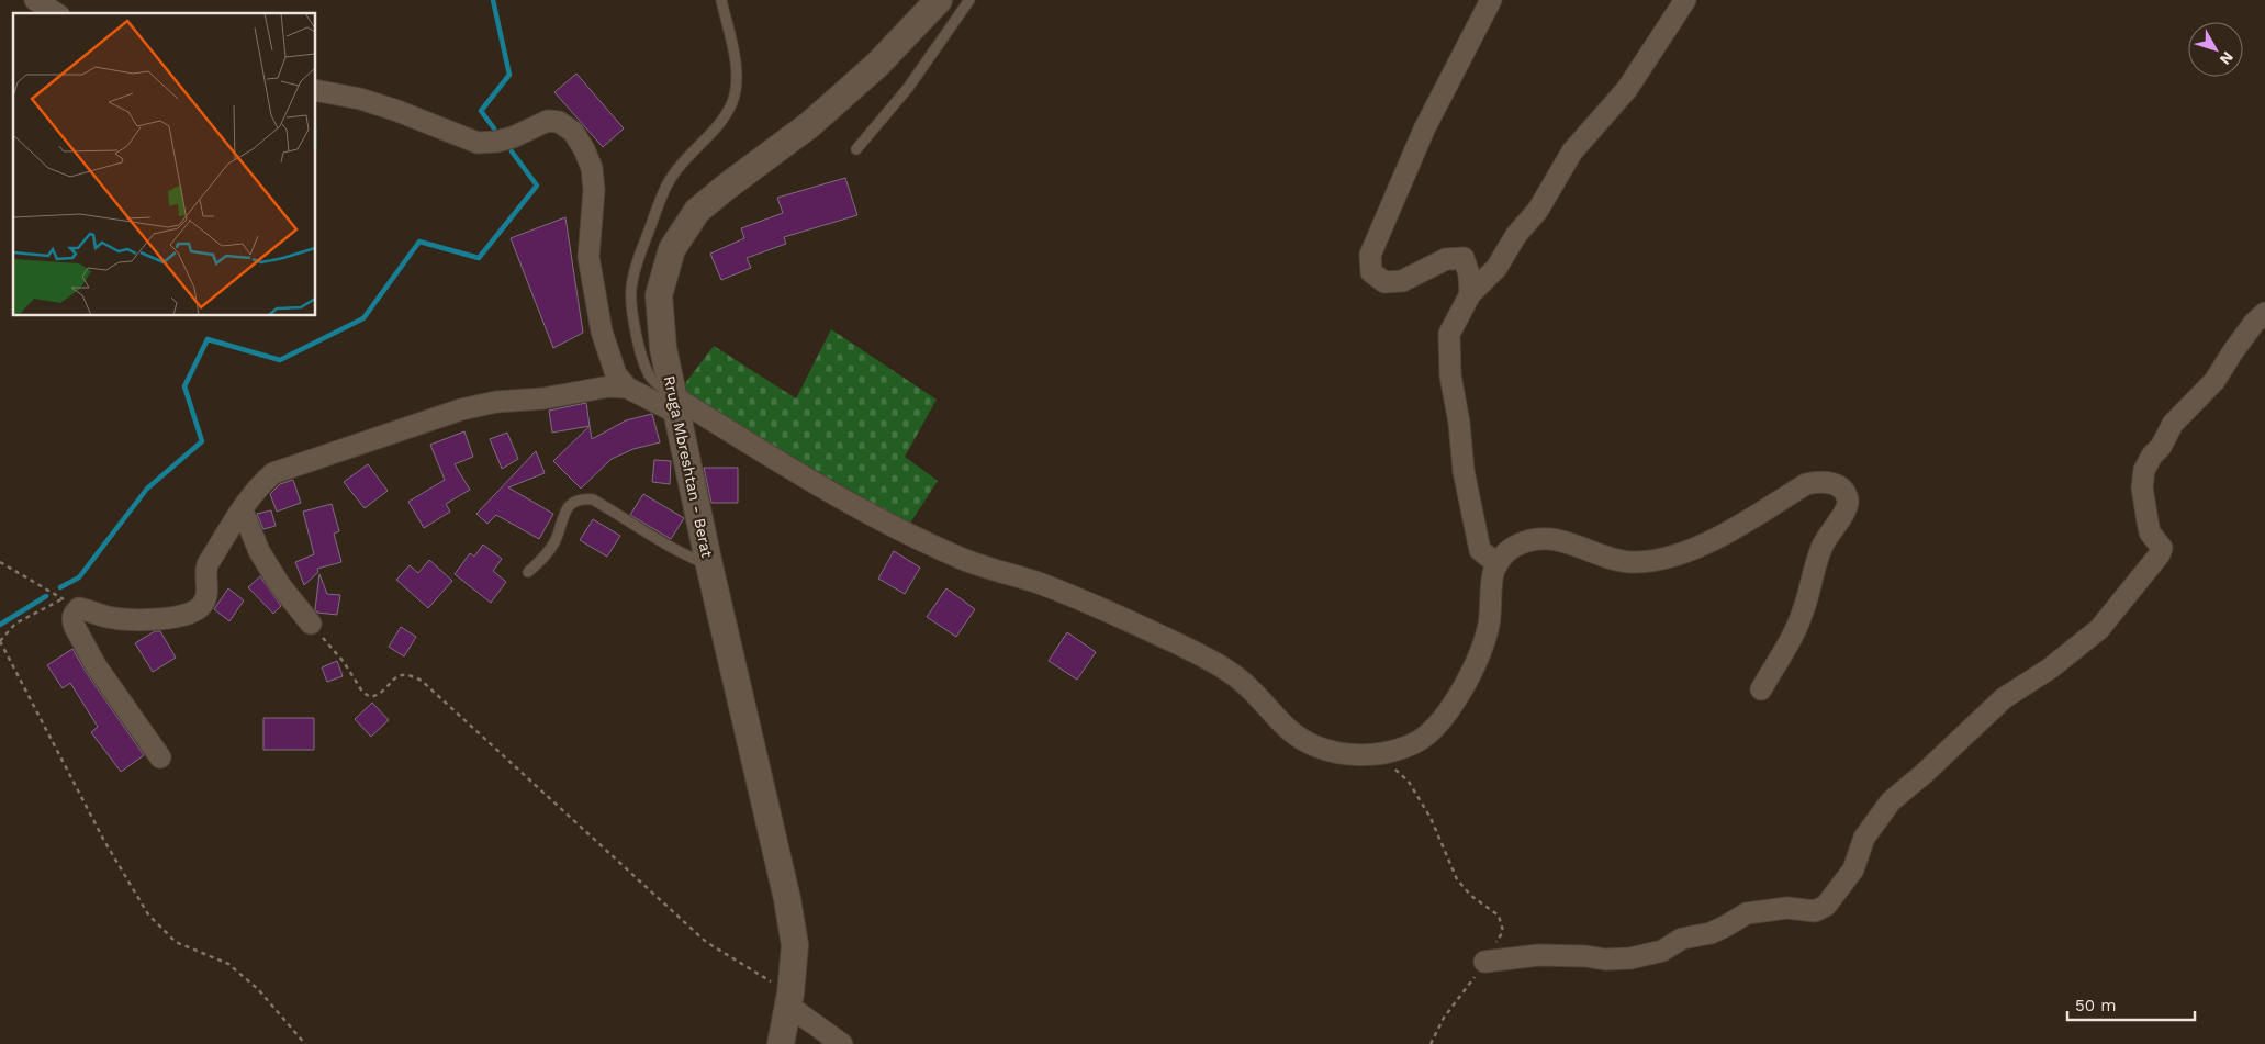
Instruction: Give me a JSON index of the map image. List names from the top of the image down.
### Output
{
  "streets": {
    "street": ["Rruga Mbreshtan - Berat"]
  },
  "scale_bar": "50 m",
  "north": "bottom right"
}
